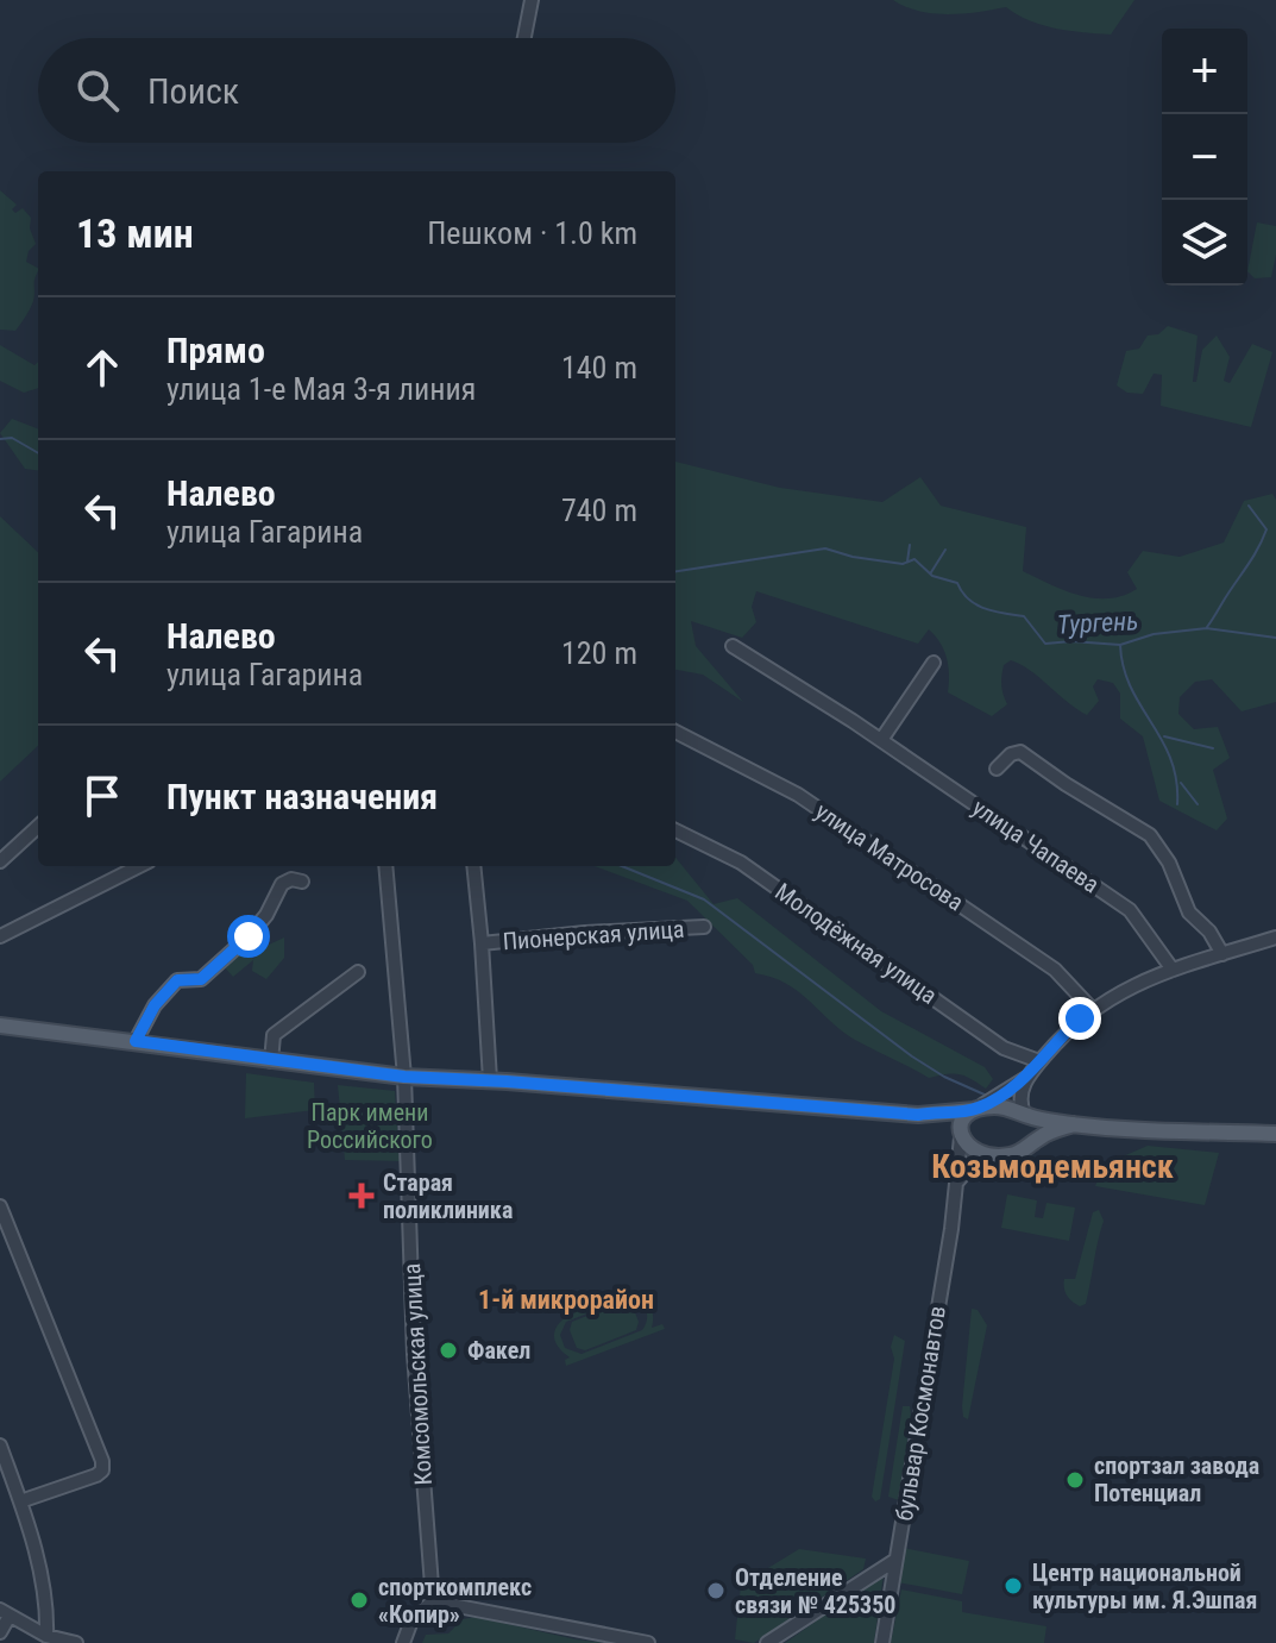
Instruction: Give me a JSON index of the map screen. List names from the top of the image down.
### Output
{
  "streets": {
    "street": [
      "улица Чапаева",
      "улица Матросова",
      "Пионерская улица",
      "Молодёжная улица",
      "Комсомольская улица",
      "бульвар Космонавтов"
    ]
  },
  "districts": ["Козьмодемьянск", "1-й микрорайон"],
  "water": ["Тургень"],
  "parks": ["Парк имени Российского"],
  "places": {
    "health": ["Старая поликлиника"],
    "other": [
      "Факел",
      "спортзал завода Потенциал",
      "Центр национальной культуры им. Я.Эшпая",
      "Отделение связи № 425350",
      "спорткомплекс «Копир»"
    ]
  },
  "page": {
    "map_buttons": ["+", "−"],
    "search": "Поиск",
    "heading": ["13 мин", "Пешком · 1.0 km"],
    "list": [
      ["Прямо", "улица 1-е Мая 3-я линия", "140 m"],
      ["Налево", "улица Гагарина", "740 m"],
      ["Налево", "улица Гагарина", "120 m"],
      "Пункт назначения"
    ]
  }
}
